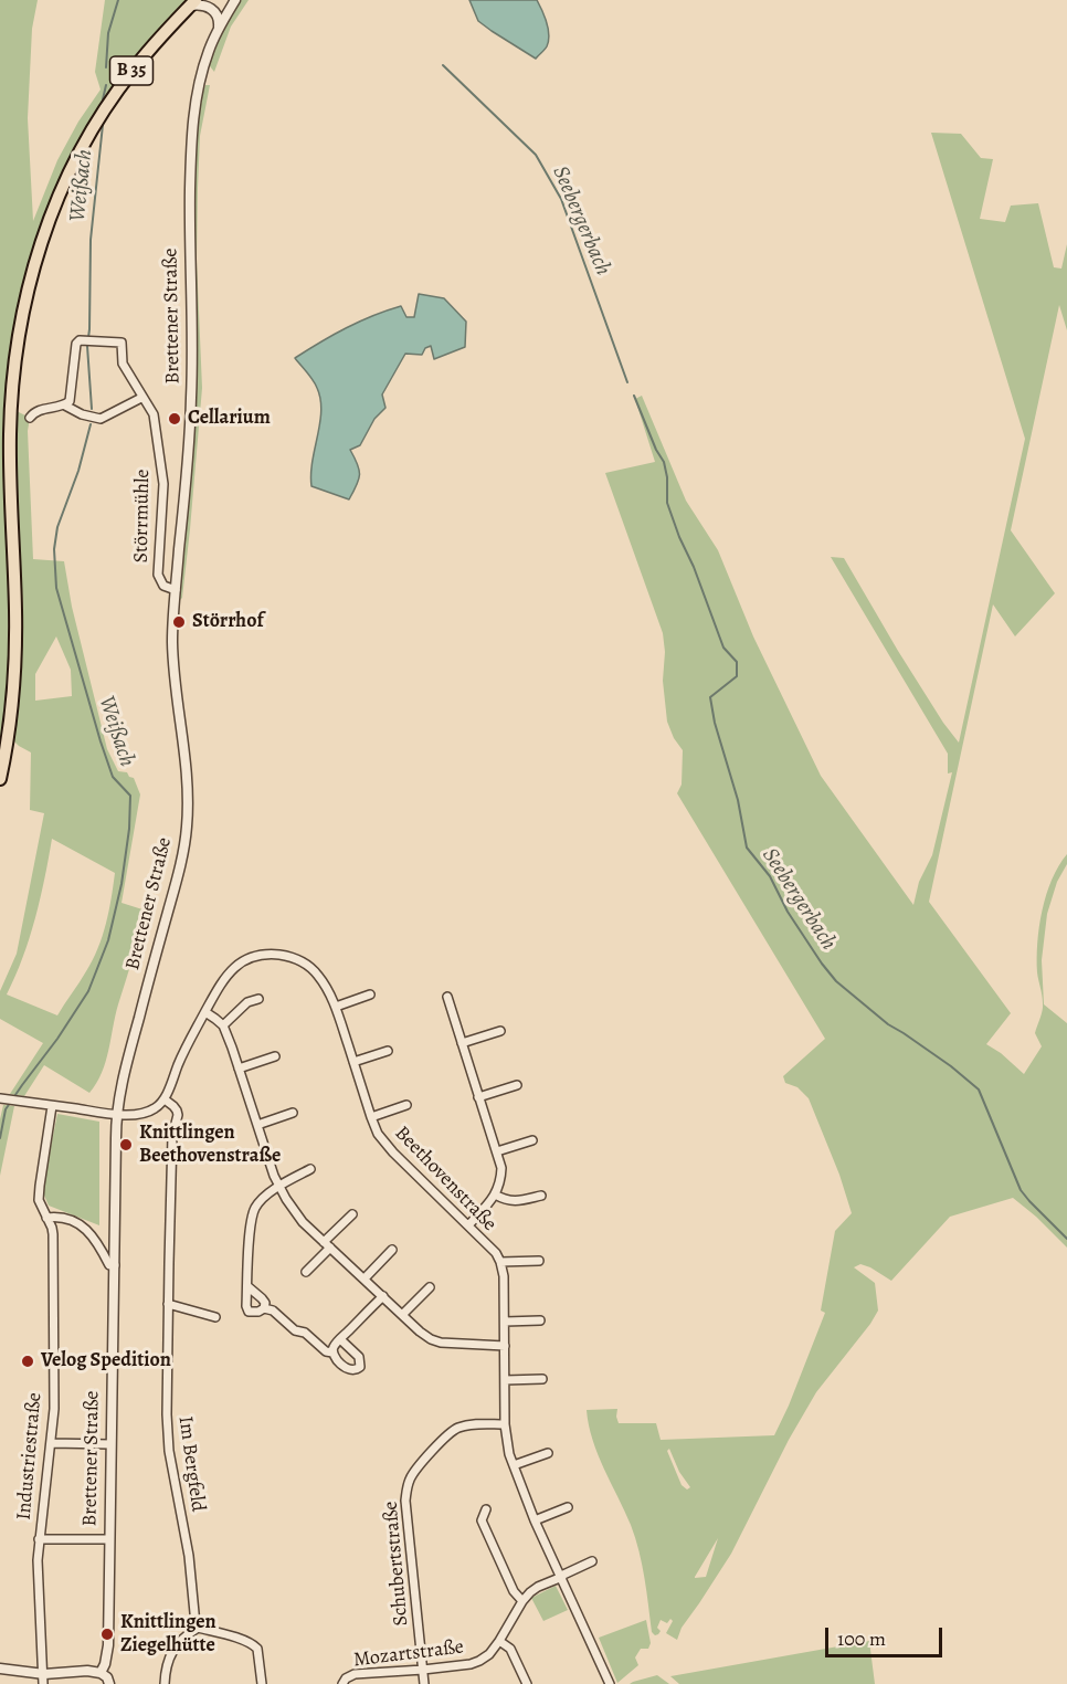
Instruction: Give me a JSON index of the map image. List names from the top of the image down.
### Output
{
  "streets": {
    "main road": ["B 35"],
    "street": [
      "Brettener Straße",
      "Störrmühle",
      "Beethovenstraße",
      "Industriestraße",
      "Im Bergfeld",
      "Schubertstraße",
      "Mozartstraße"
    ]
  },
  "crossings": [
    ["Brettener Straße", "Störrmühle"],
    ["Brettener Straße", "Industriestraße"],
    ["Beethovenstraße", "Im Bergfeld"],
    ["Schubertstraße", "Mozartstraße"]
  ],
  "water": ["Weißach", "Seebergerbach"],
  "places": [
    "Cellarium",
    "Störrhof",
    "Knittlingen Beethovenstraße",
    "Velog Spedition",
    "Knittlingen Ziegelhütte"
  ],
  "scale_bar": "100 m"
}
